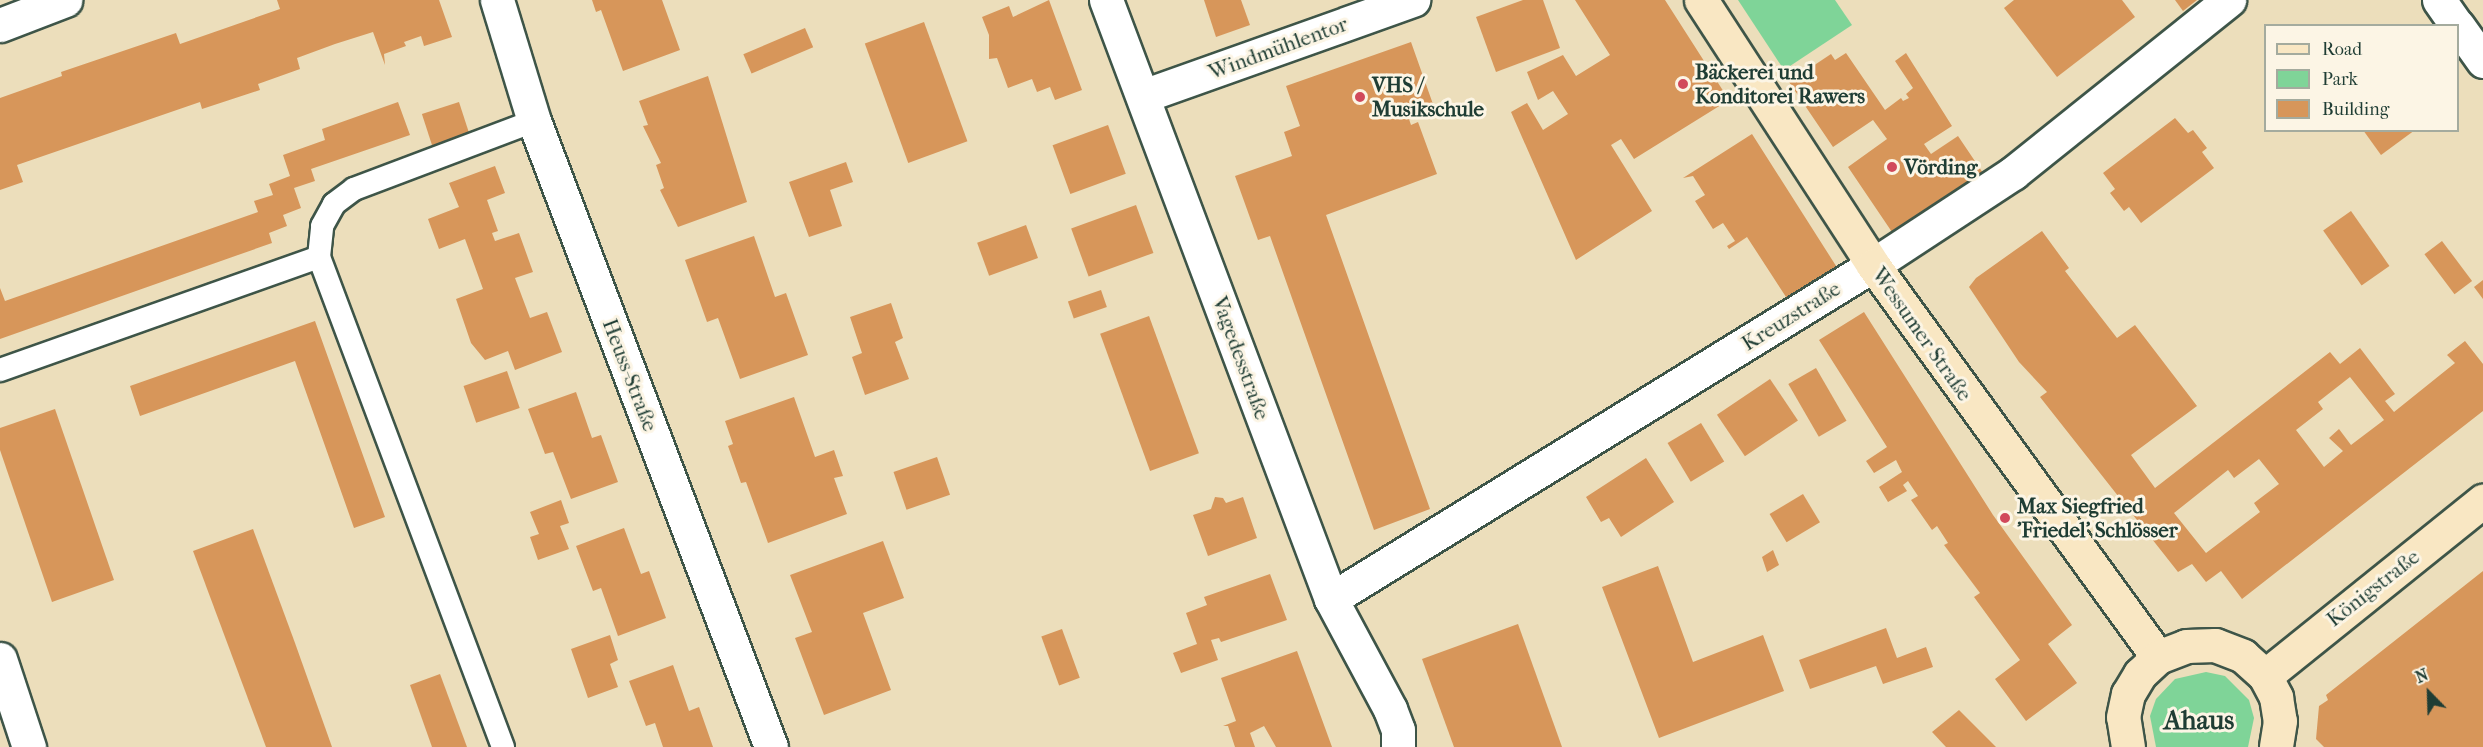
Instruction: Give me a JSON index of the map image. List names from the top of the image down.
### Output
{
  "streets": {
    "street": [
      "Windmühlentor",
      "Kreuzstraße",
      "Wessumer Straße",
      "Vagedesstraße",
      "Heuss-Straße",
      "Königstraße"
    ]
  },
  "crossings": [
    ["Windmühlentor", "Vagedesstraße"],
    ["Kreuzstraße", "Wessumer Straße"],
    ["Kreuzstraße", "Vagedesstraße"]
  ],
  "districts": ["Ahaus"],
  "places": [
    "Bäckerei und Konditorei Rawers",
    "VHS / Musikschule",
    "Vörding",
    "Max Siegfried 'Friedel' Schlösser"
  ],
  "legend": ["Road", "Park", "Building"],
  "north": "top left"
}
